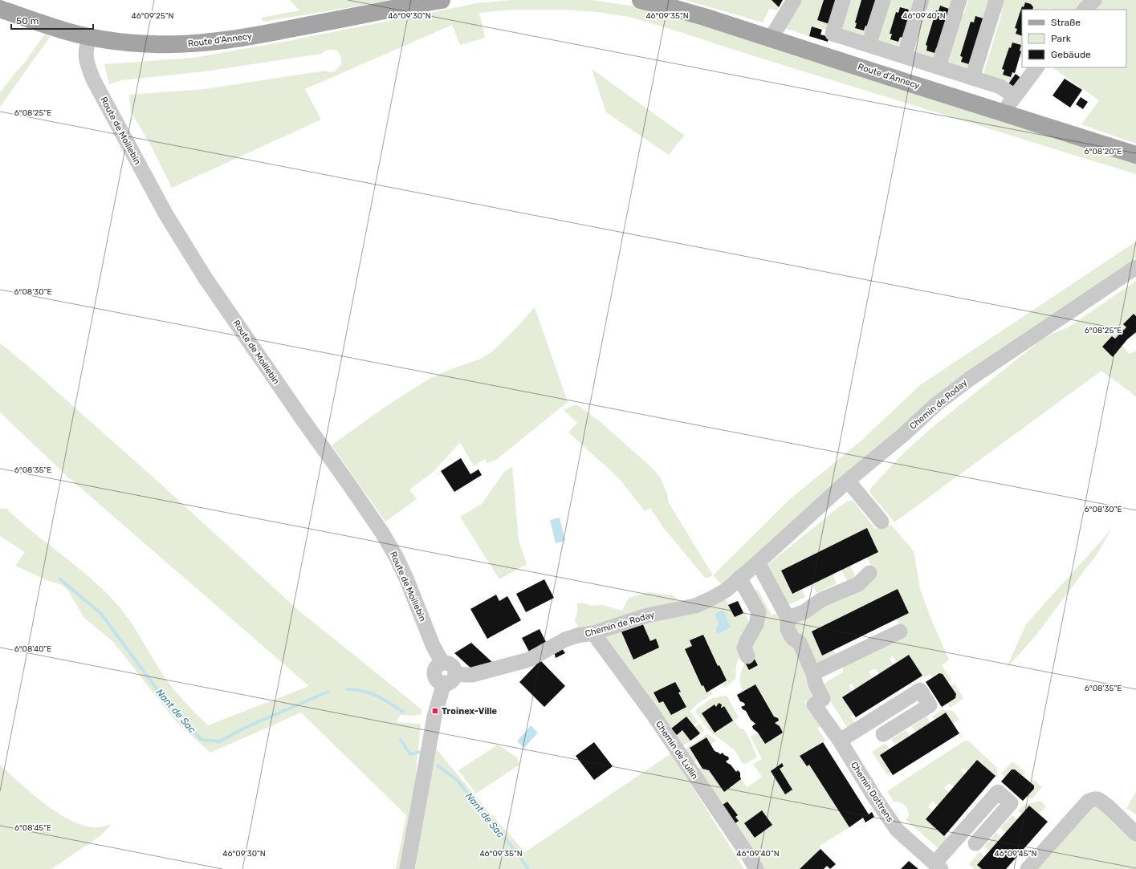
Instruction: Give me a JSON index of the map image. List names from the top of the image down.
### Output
{
  "streets": {
    "main road": ["Route d'Annecy"],
    "street": [
      "Route de Moillebin",
      "Chemin de Roday",
      "Chemin de Lullin",
      "Chemin Dottrens"
    ]
  },
  "crossings": [
    ["Route d'Annecy", "Route de Moillebin"],
    ["Route de Moillebin", "Chemin de Roday"],
    ["Chemin de Roday", "Chemin de Lullin"]
  ],
  "water": ["Nant de Sac"],
  "places": {
    "transit": ["Troinex-Ville"]
  },
  "legend": ["Straße", "Park", "Gebäude"],
  "scale_bar": "50 m",
  "coordinates": [
    "46°09'25\"N",
    "46°09'30\"N",
    "46°09'35\"N",
    "46°09'40\"N",
    "6°08'25\"E",
    "6°08'20\"E",
    "6°08'30\"E",
    "6°08'35\"E",
    "6°08'40\"E",
    "6°08'45\"E",
    "46°09'45\"N"
  ]
}
